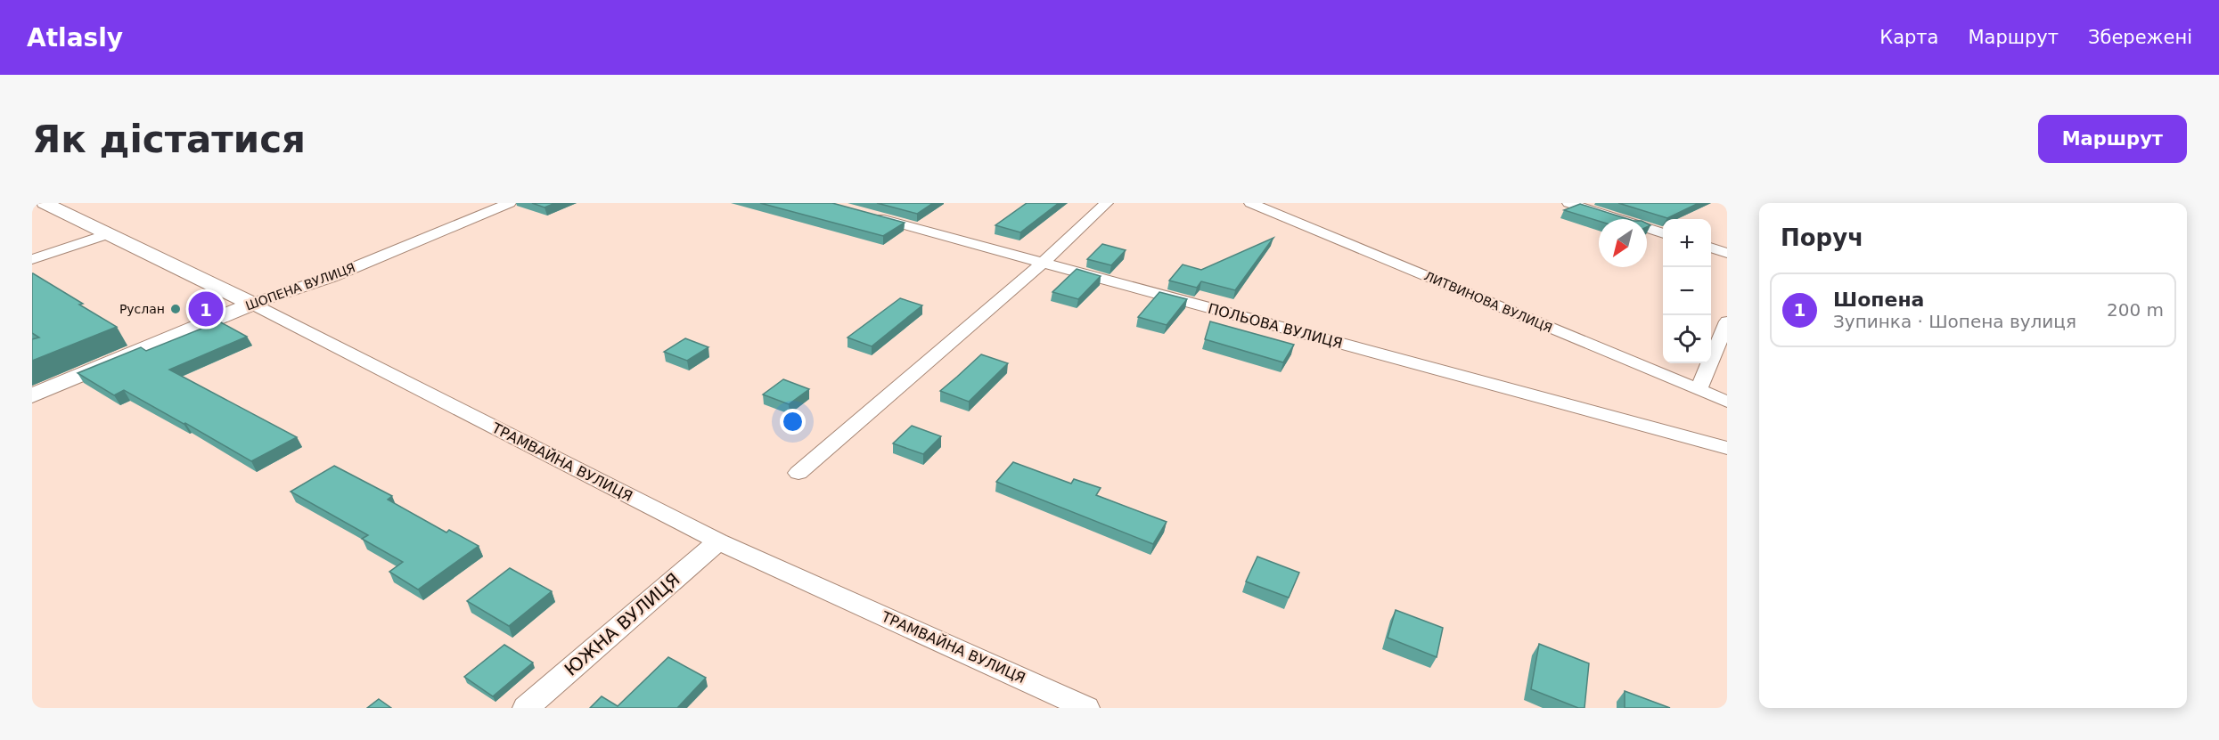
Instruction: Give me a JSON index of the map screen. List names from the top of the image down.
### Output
{
  "streets": {
    "street": [
      "ШОПЕНА ВУЛИЦЯ",
      "ЛИТВИНОВА ВУЛИЦЯ",
      "ПОЛЬОВА ВУЛИЦЯ",
      "ТРАМВАЙНА ВУЛИЦЯ",
      "ЮЖНА ВУЛИЦЯ"
    ]
  },
  "crossings": [
    ["ШОПЕНА ВУЛИЦЯ", "ТРАМВАЙНА ВУЛИЦЯ"],
    ["ТРАМВАЙНА ВУЛИЦЯ", "ЮЖНА ВУЛИЦЯ"]
  ],
  "places": ["Руслан"],
  "north": "bottom left",
  "page": {
    "header": "Atlasly",
    "nav": ["Карта", "Маршрут", "Збережені"],
    "buttons": "Маршрут",
    "title": "Як дістатися",
    "heading": "Поруч",
    "map_buttons": ["+", "−"],
    "list": [
      {
        "mark": "1",
        "name": "Шопена",
        "note": "Зупинка · Шопена вулиця",
        "value": "200 m"
      }
    ],
    "pins": "1"
  }
}
